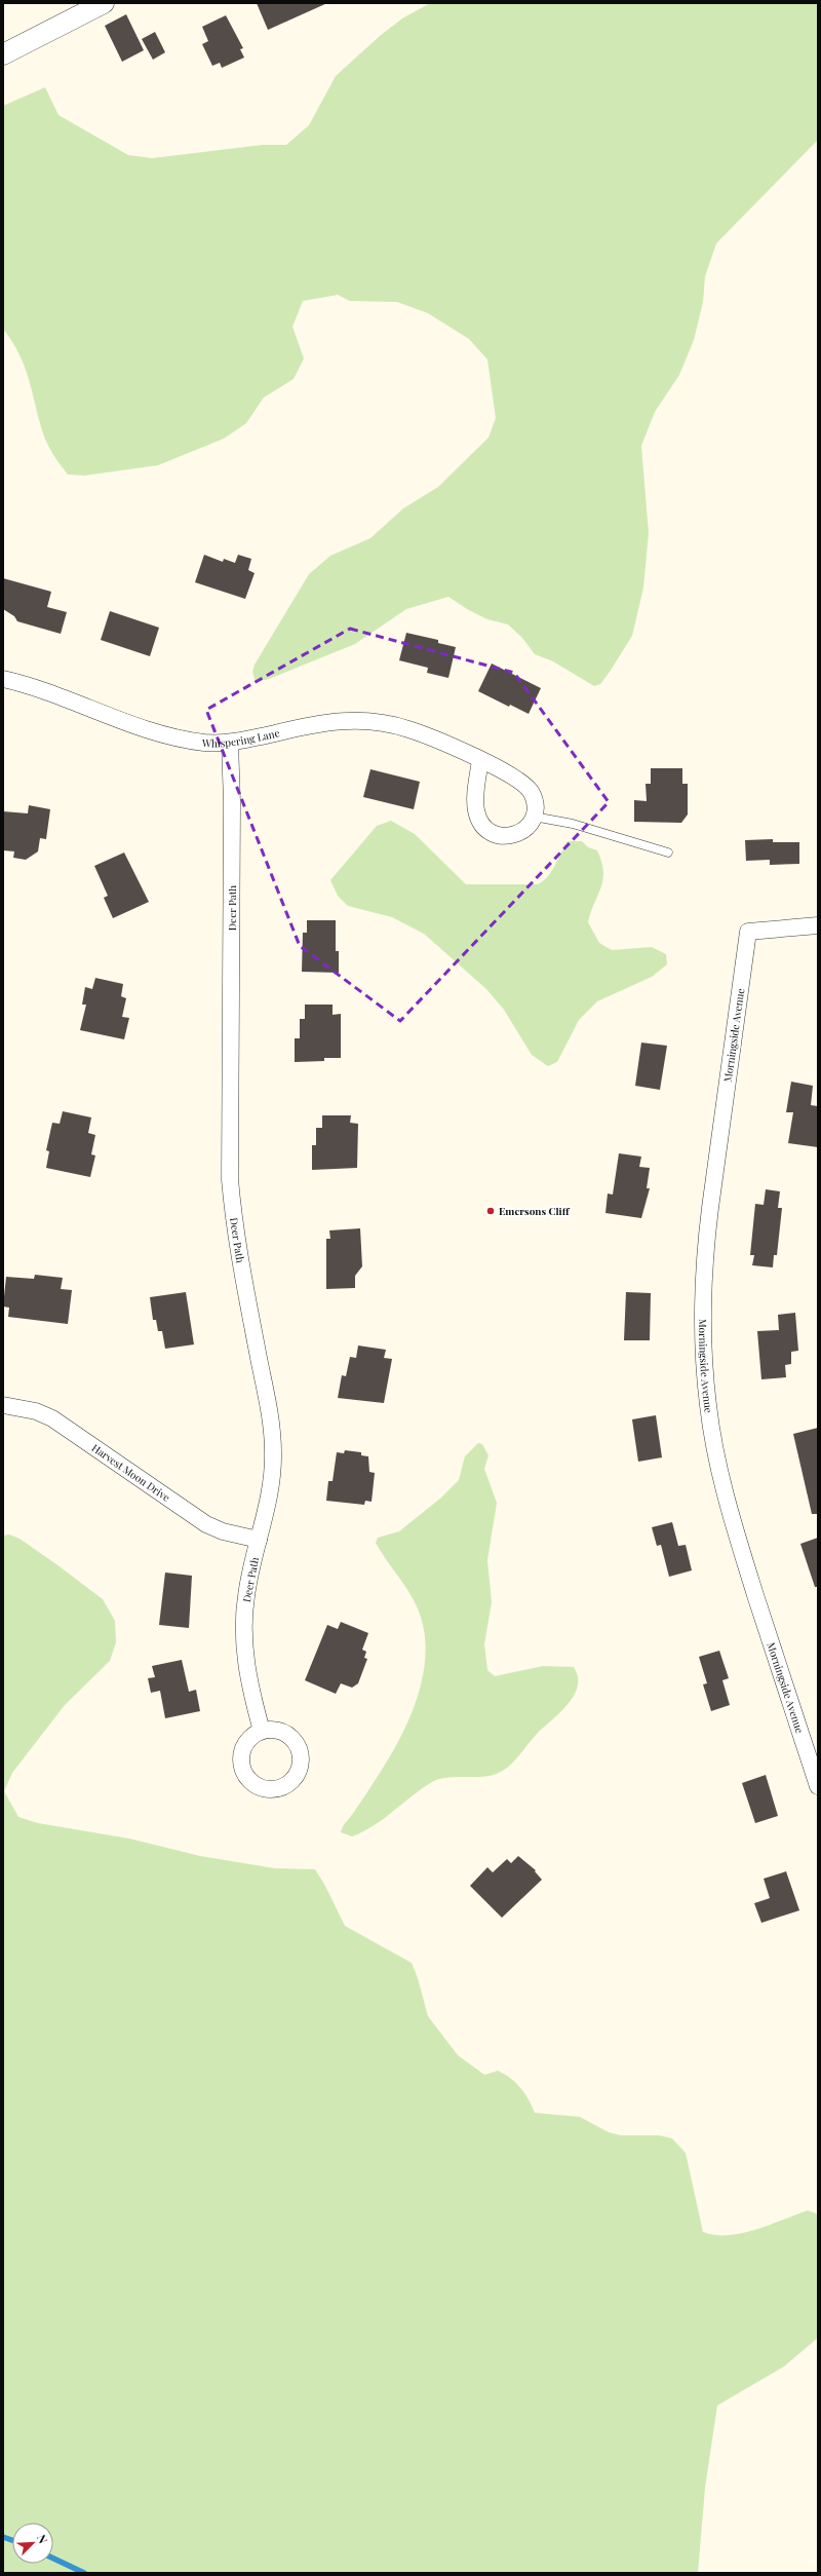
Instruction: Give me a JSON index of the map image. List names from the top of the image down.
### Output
{
  "streets": {
    "street": [
      "Whispering Lane",
      "Deer Path",
      "Morningside Avenue",
      "Harvest Moon Drive"
    ]
  },
  "crossings": [
    ["Whispering Lane", "Deer Path"],
    ["Deer Path", "Harvest Moon Drive"]
  ],
  "places": ["Emersons Cliff"],
  "north": "top right"
}
